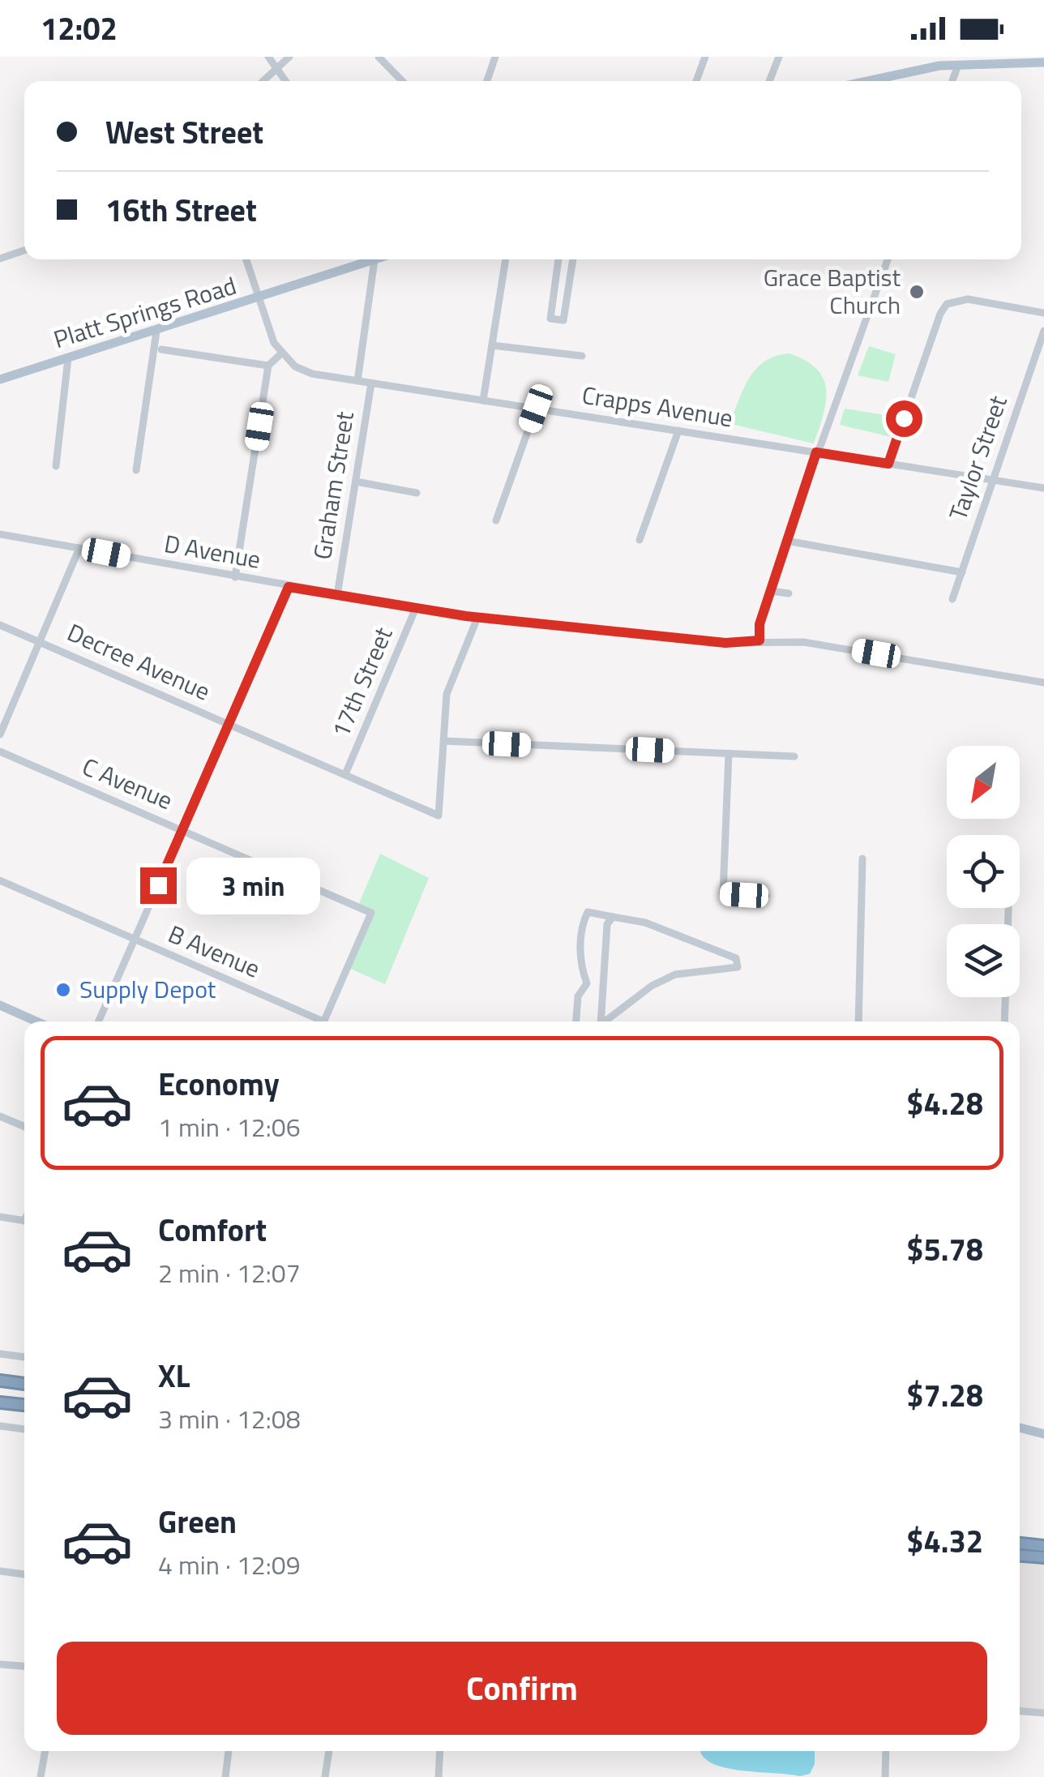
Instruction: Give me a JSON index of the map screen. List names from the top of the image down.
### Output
{
  "streets": {
    "main road": ["Platt Springs Road"],
    "street": [
      "Crapps Avenue",
      "Taylor Street",
      "Graham Street",
      "D Avenue",
      "Decree Avenue",
      "17th Street",
      "C Avenue",
      "B Avenue"
    ]
  },
  "crossings": [
    ["Crapps Avenue", "Taylor Street"],
    ["Crapps Avenue", "Graham Street"],
    ["Graham Street", "D Avenue"],
    ["D Avenue", "17th Street"],
    ["Decree Avenue", "17th Street"]
  ],
  "places": ["Grace Baptist Church", "Supply Depot"],
  "north": "bottom left",
  "page": {
    "status": "12:02",
    "banner": ["West Street", "16th Street"],
    "bubble": "3 min",
    "list": [
      {
        "name": "Economy",
        "note": "1 min · 12:06",
        "value": "$4.28"
      },
      {
        "name": "Comfort",
        "note": "2 min · 12:07",
        "value": "$5.78"
      },
      {
        "name": "XL",
        "note": "3 min · 12:08",
        "value": "$7.28"
      },
      {
        "name": "Green",
        "note": "4 min · 12:09",
        "value": "$4.32"
      }
    ],
    "buttons": "Confirm"
  }
}
